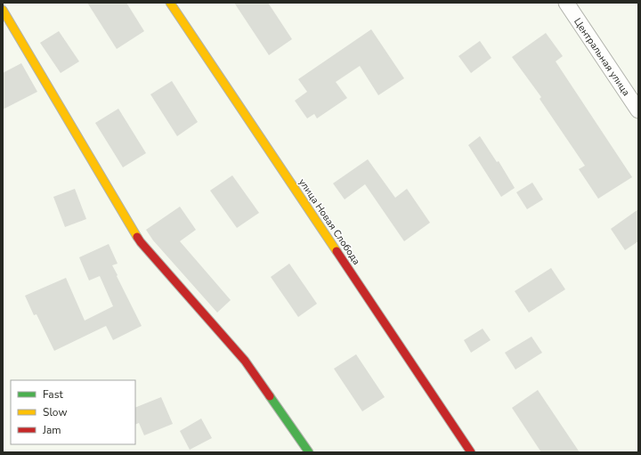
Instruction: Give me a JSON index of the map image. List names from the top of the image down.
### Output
{
  "streets": {
    "street": ["Центральная улица", "улица Новая Слобода"]
  },
  "legend": ["Fast", "Slow", "Jam"]
}
